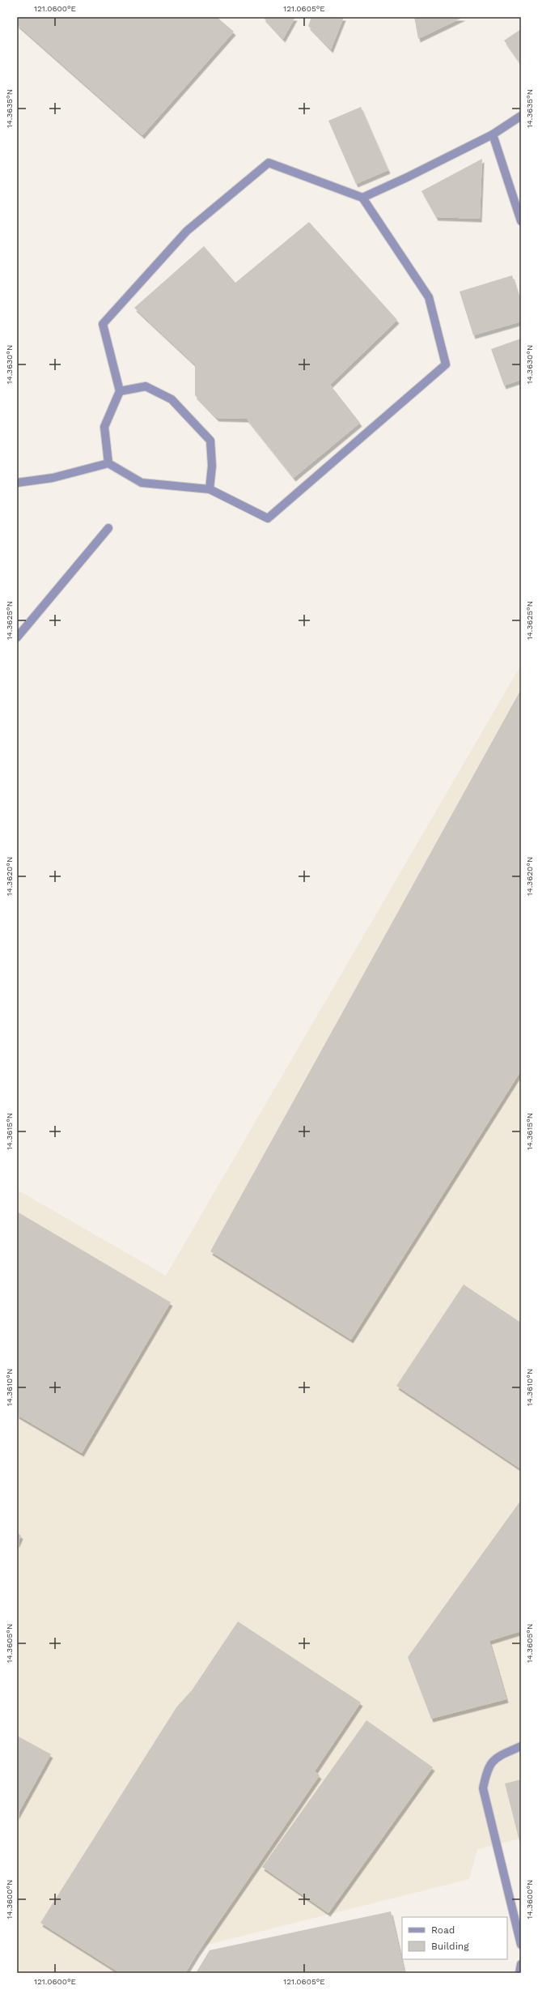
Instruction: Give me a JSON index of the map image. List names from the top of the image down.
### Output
{
  "legend": ["Road", "Building"],
  "coordinates": [
    "121.0600°E",
    "121.0605°E",
    "14.3635°N",
    "14.3630°N",
    "14.3625°N",
    "14.3620°N",
    "14.3615°N",
    "14.3610°N",
    "14.3605°N",
    "14.3600°N"
  ]
}
